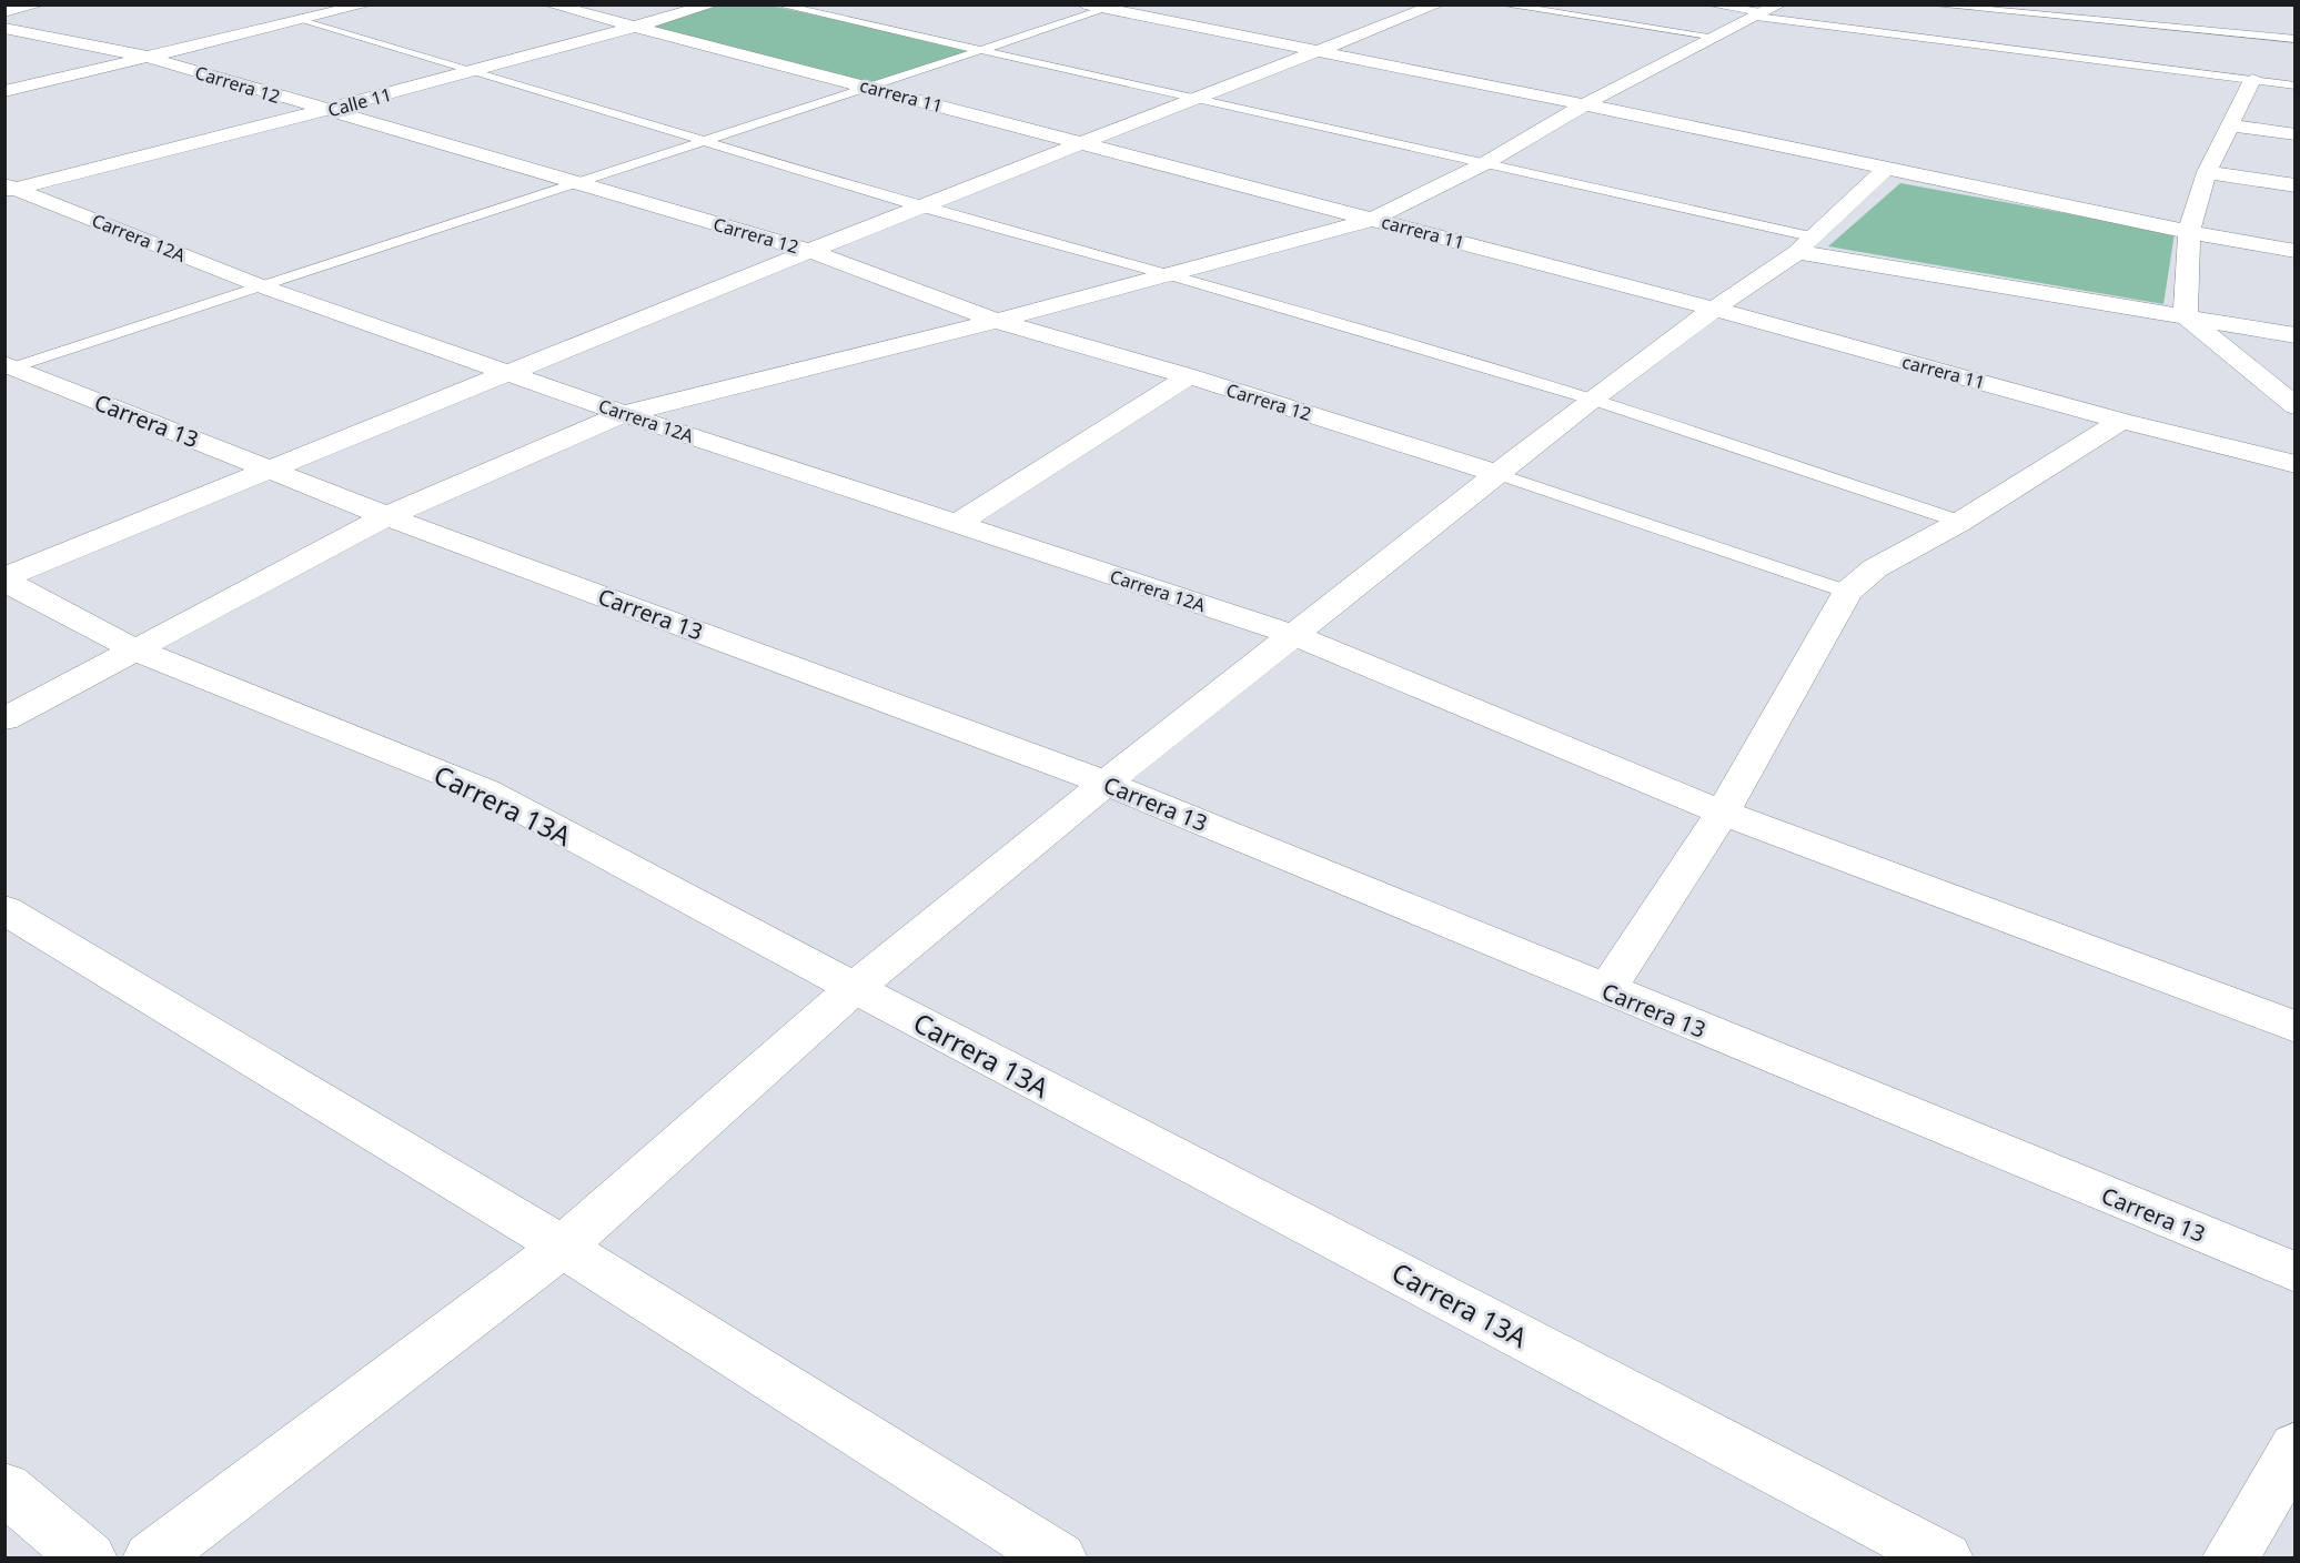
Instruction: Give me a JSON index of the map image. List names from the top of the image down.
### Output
{
  "streets": {
    "street": [
      "Carrera 12",
      "carrera 11",
      "Calle 11",
      "Carrera 12A",
      "Carrera 13",
      "Carrera 13A"
    ]
  },
  "crossings": [
    ["Carrera 12", "Calle 11"],
    ["carrera 11", "Calle 11"],
    ["Calle 11", "Carrera 12A"]
  ]
}
